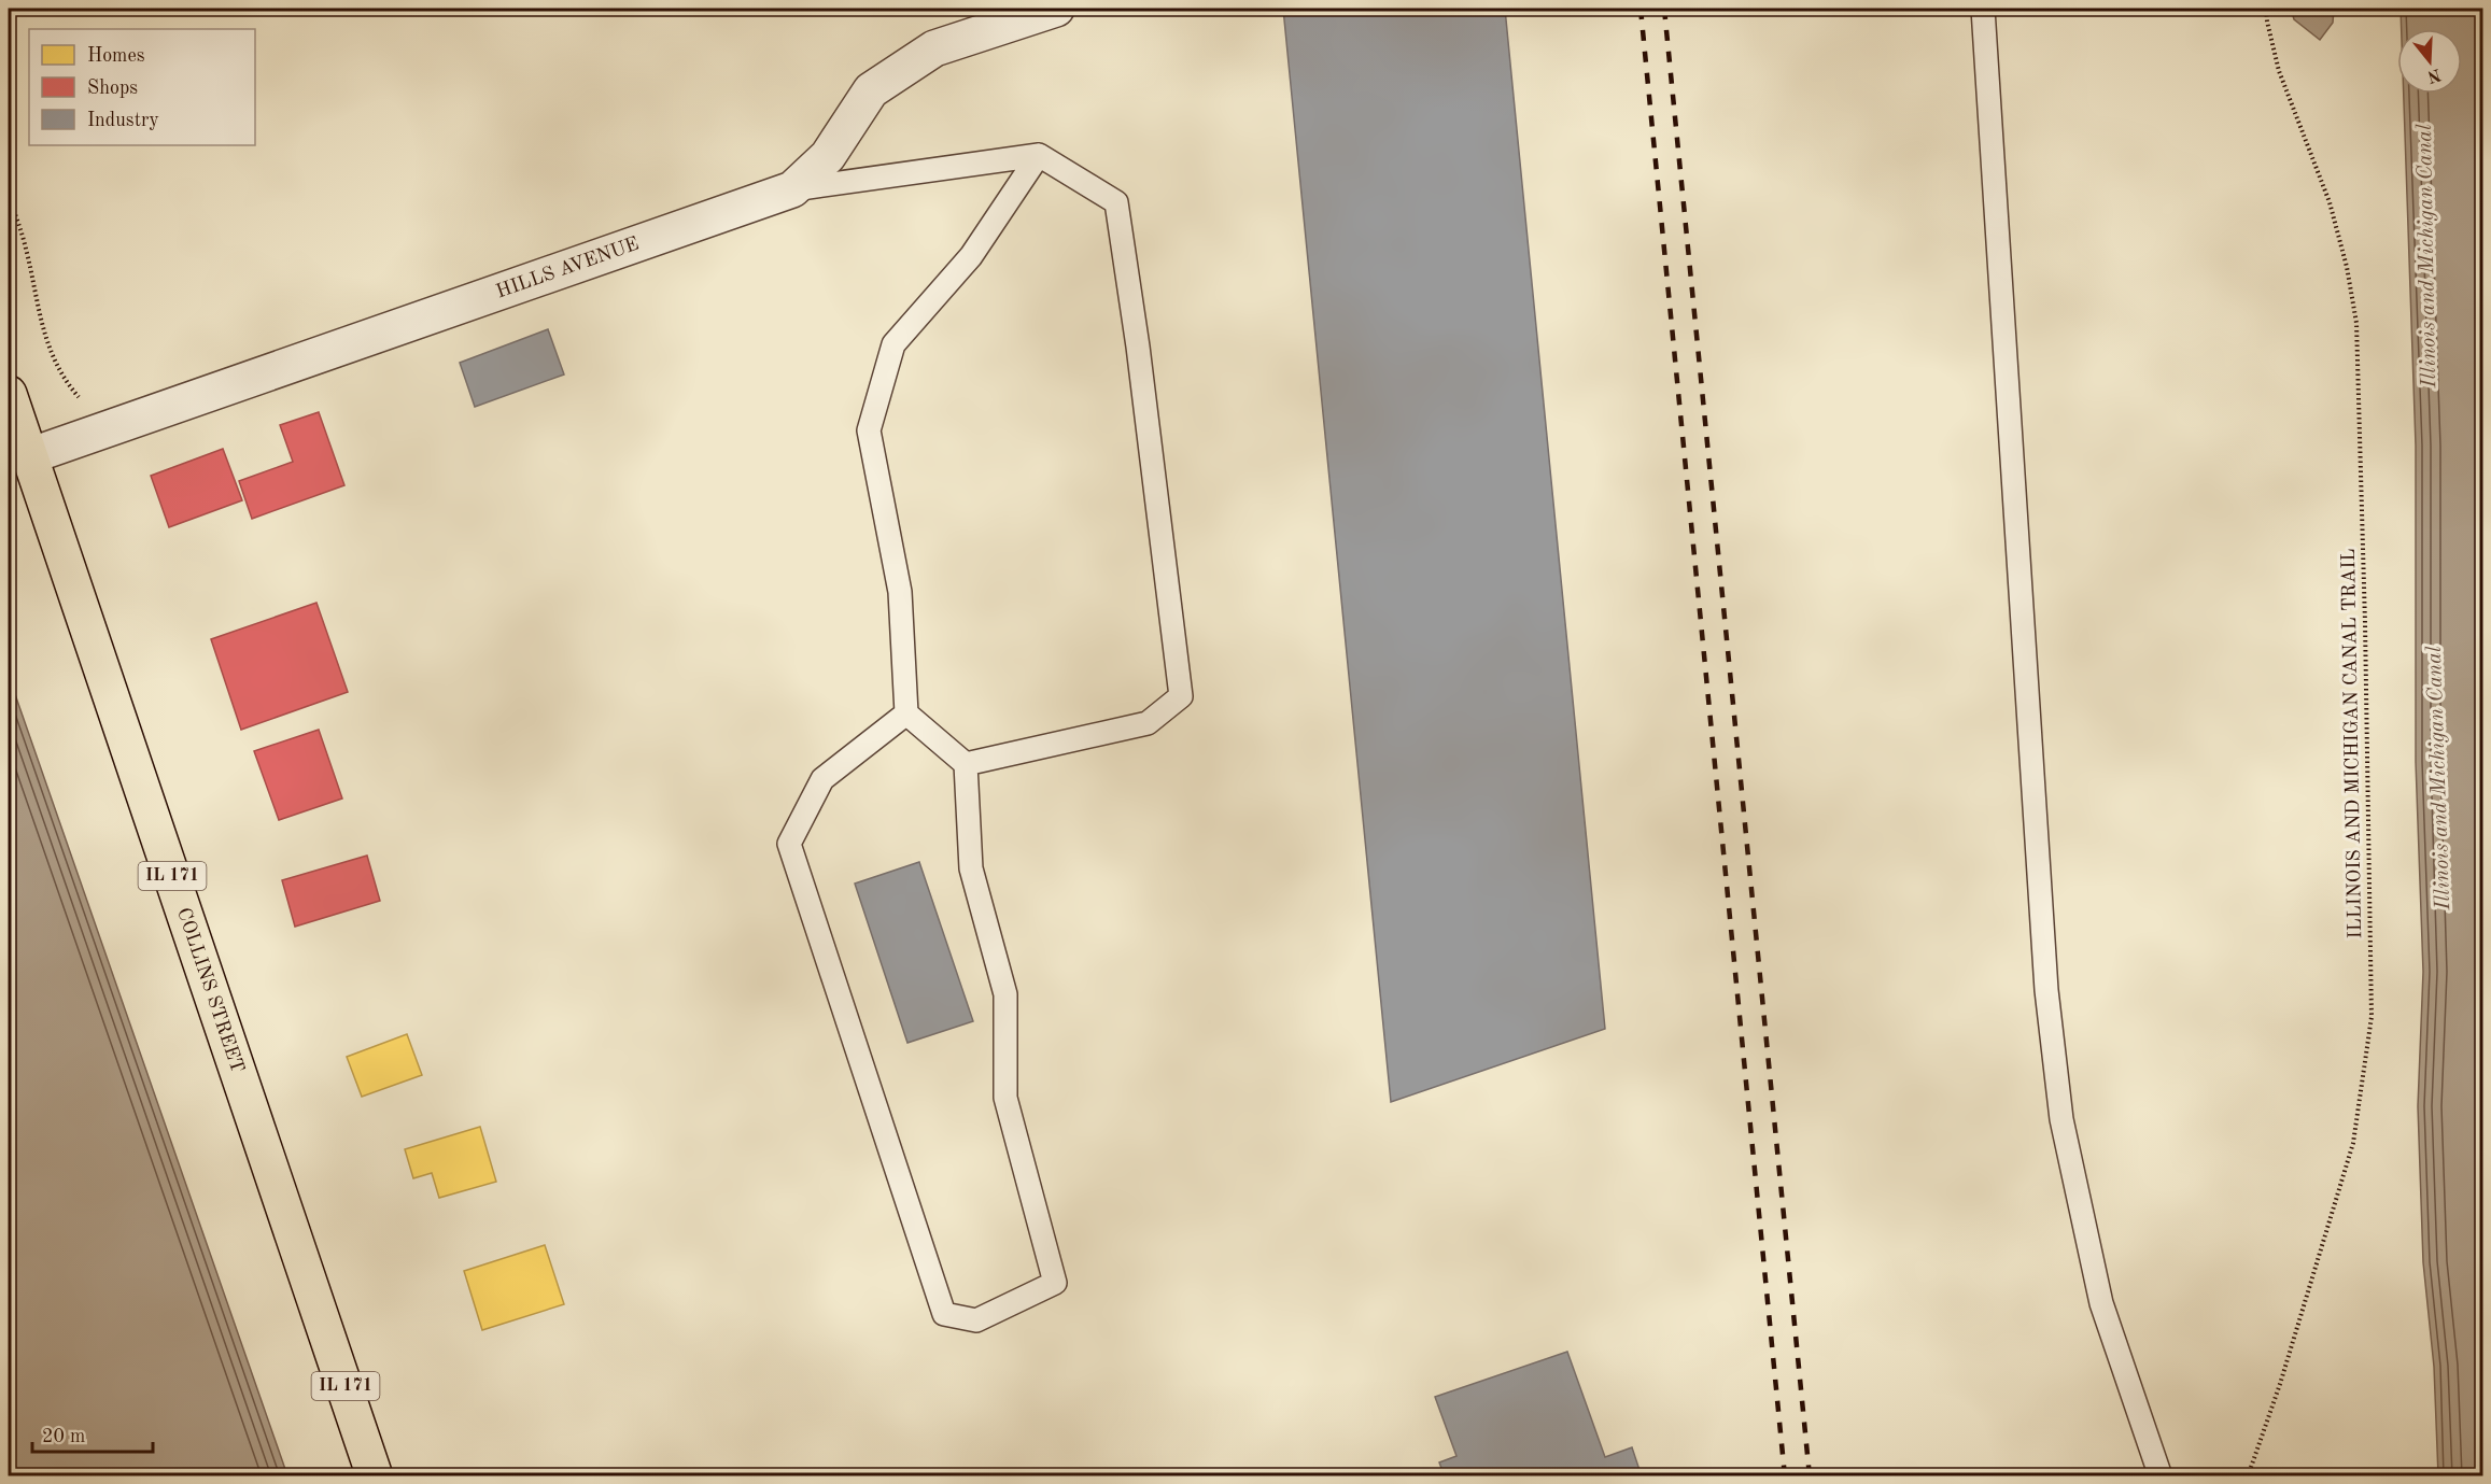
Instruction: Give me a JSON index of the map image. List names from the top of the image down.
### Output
{
  "streets": {
    "main road": ["IL 171", "COLLINS STREET"],
    "street": ["HILLS AVENUE"],
    "path": ["ILLINOIS AND MICHIGAN CANAL TRAIL"]
  },
  "crossings": [
    ["HILLS AVENUE", "COLLINS STREET"]
  ],
  "water": ["Illinois and Michigan Canal"],
  "legend": ["Homes", "Shops", "Industry"],
  "scale_bar": "20 m",
  "north": "bottom"
}
